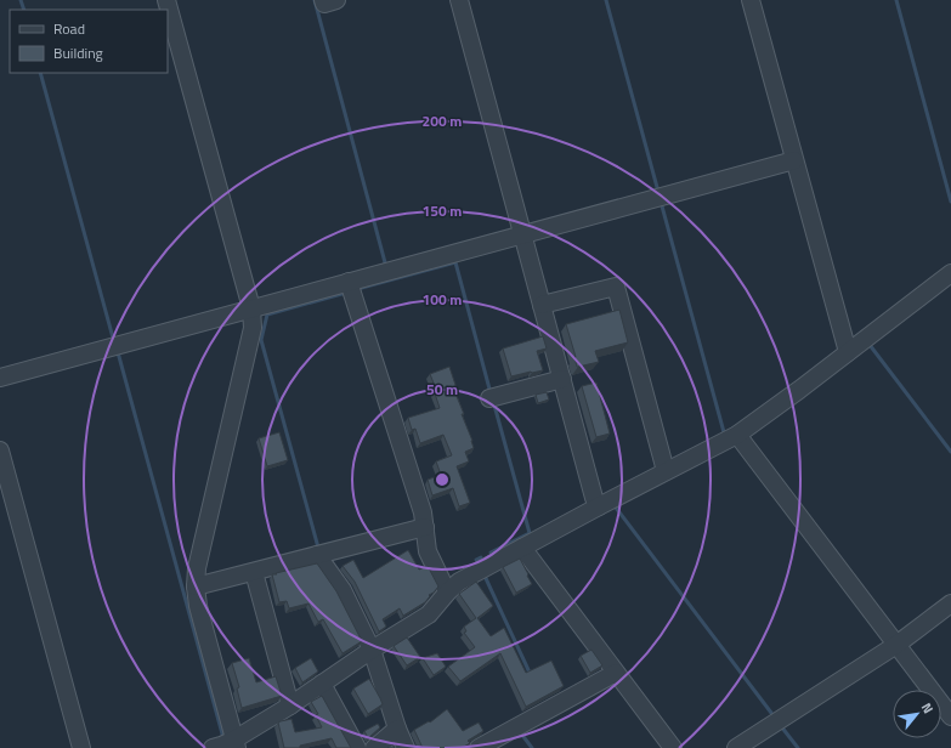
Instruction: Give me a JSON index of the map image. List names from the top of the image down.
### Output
{
  "legend": ["Road", "Building"],
  "north": "top right",
  "rings": [
    "200 m",
    "150 m",
    "100 m",
    "50 m"
  ]
}
